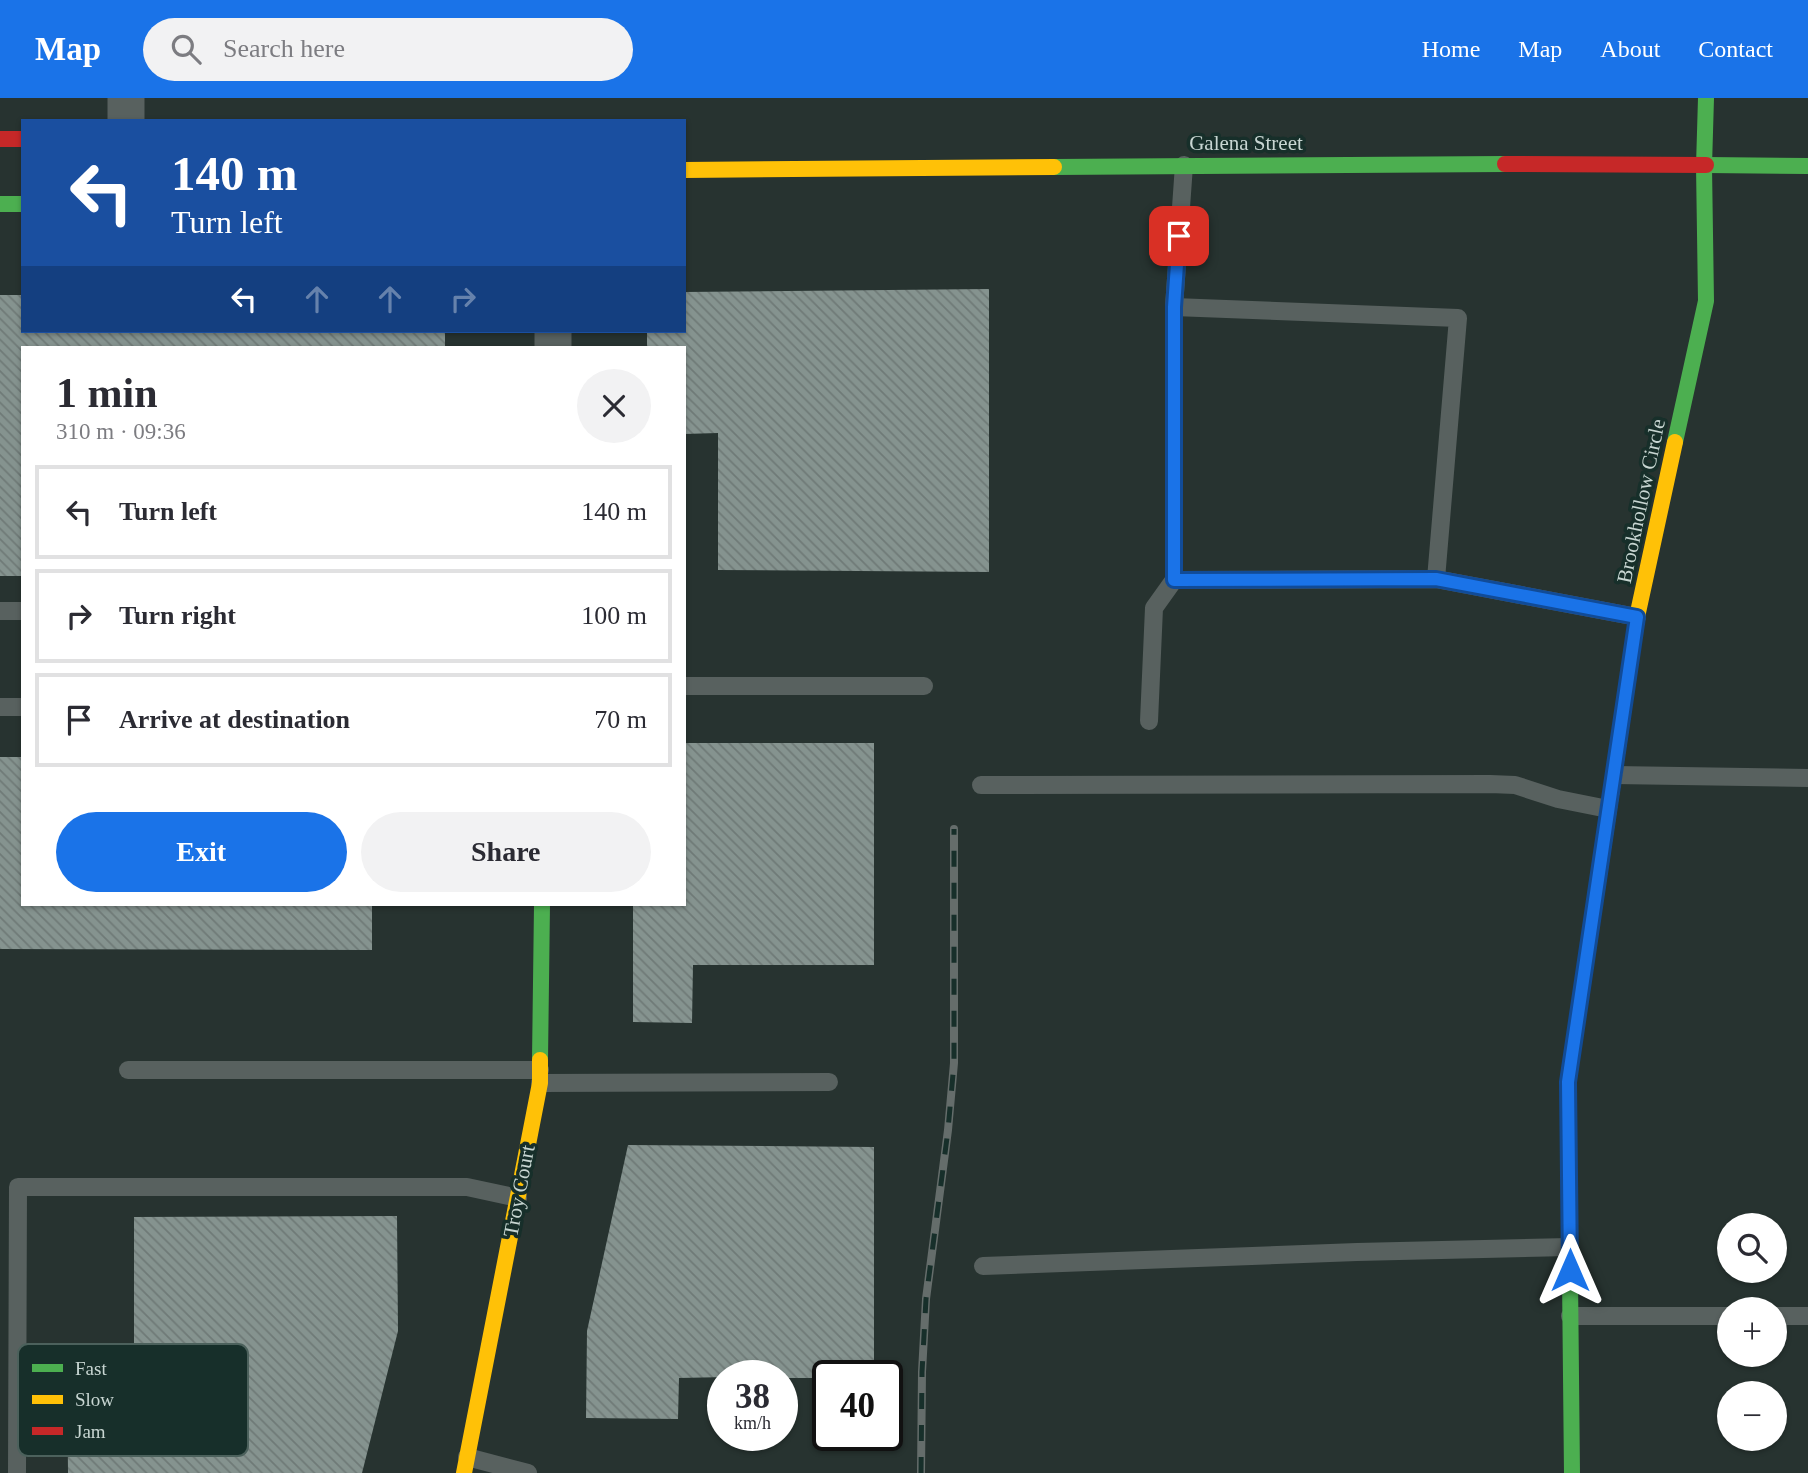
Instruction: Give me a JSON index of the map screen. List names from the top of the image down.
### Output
{
  "streets": {
    "street": ["Galena Street", "Brookhollow Circle", "Troy Court"]
  },
  "crossings": [
    ["Galena Street", "Brookhollow Circle"]
  ],
  "legend": ["Fast", "Slow", "Jam"],
  "page": {
    "header": "Map",
    "search": "Search here",
    "nav": [
      "Home",
      "Map",
      "About",
      "Contact"
    ],
    "turn": ["140 m", "Turn left"],
    "heading": ["1 min", "310 m · 09:36"],
    "list": [
      {
        "name": "Turn left",
        "value": "140 m"
      },
      {
        "name": "Turn right",
        "value": "100 m"
      },
      {
        "name": "Arrive at destination",
        "value": "70 m"
      }
    ],
    "buttons": ["Exit", "Share"],
    "map_buttons": ["+", "−"],
    "speed": "38 km/h",
    "limit": "40"
  }
}
